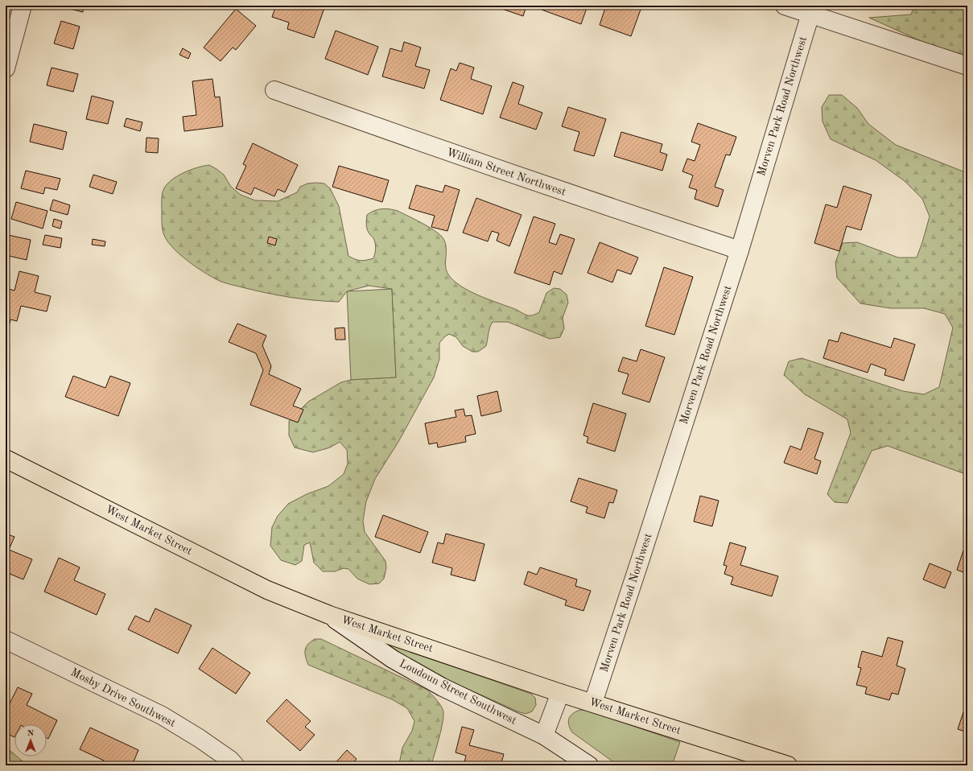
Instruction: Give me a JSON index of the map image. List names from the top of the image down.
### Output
{
  "streets": {
    "main road": ["West Market Street"],
    "street": [
      "Morven Park Road Northwest",
      "William Street Northwest",
      "Loudoun Street Southwest",
      "Mosby Drive Southwest"
    ]
  },
  "crossings": [
    ["Morven Park Road Northwest", "William Street Northwest"],
    ["Morven Park Road Northwest", "West Market Street"],
    ["West Market Street", "Loudoun Street Southwest"]
  ],
  "north": "top"
}
